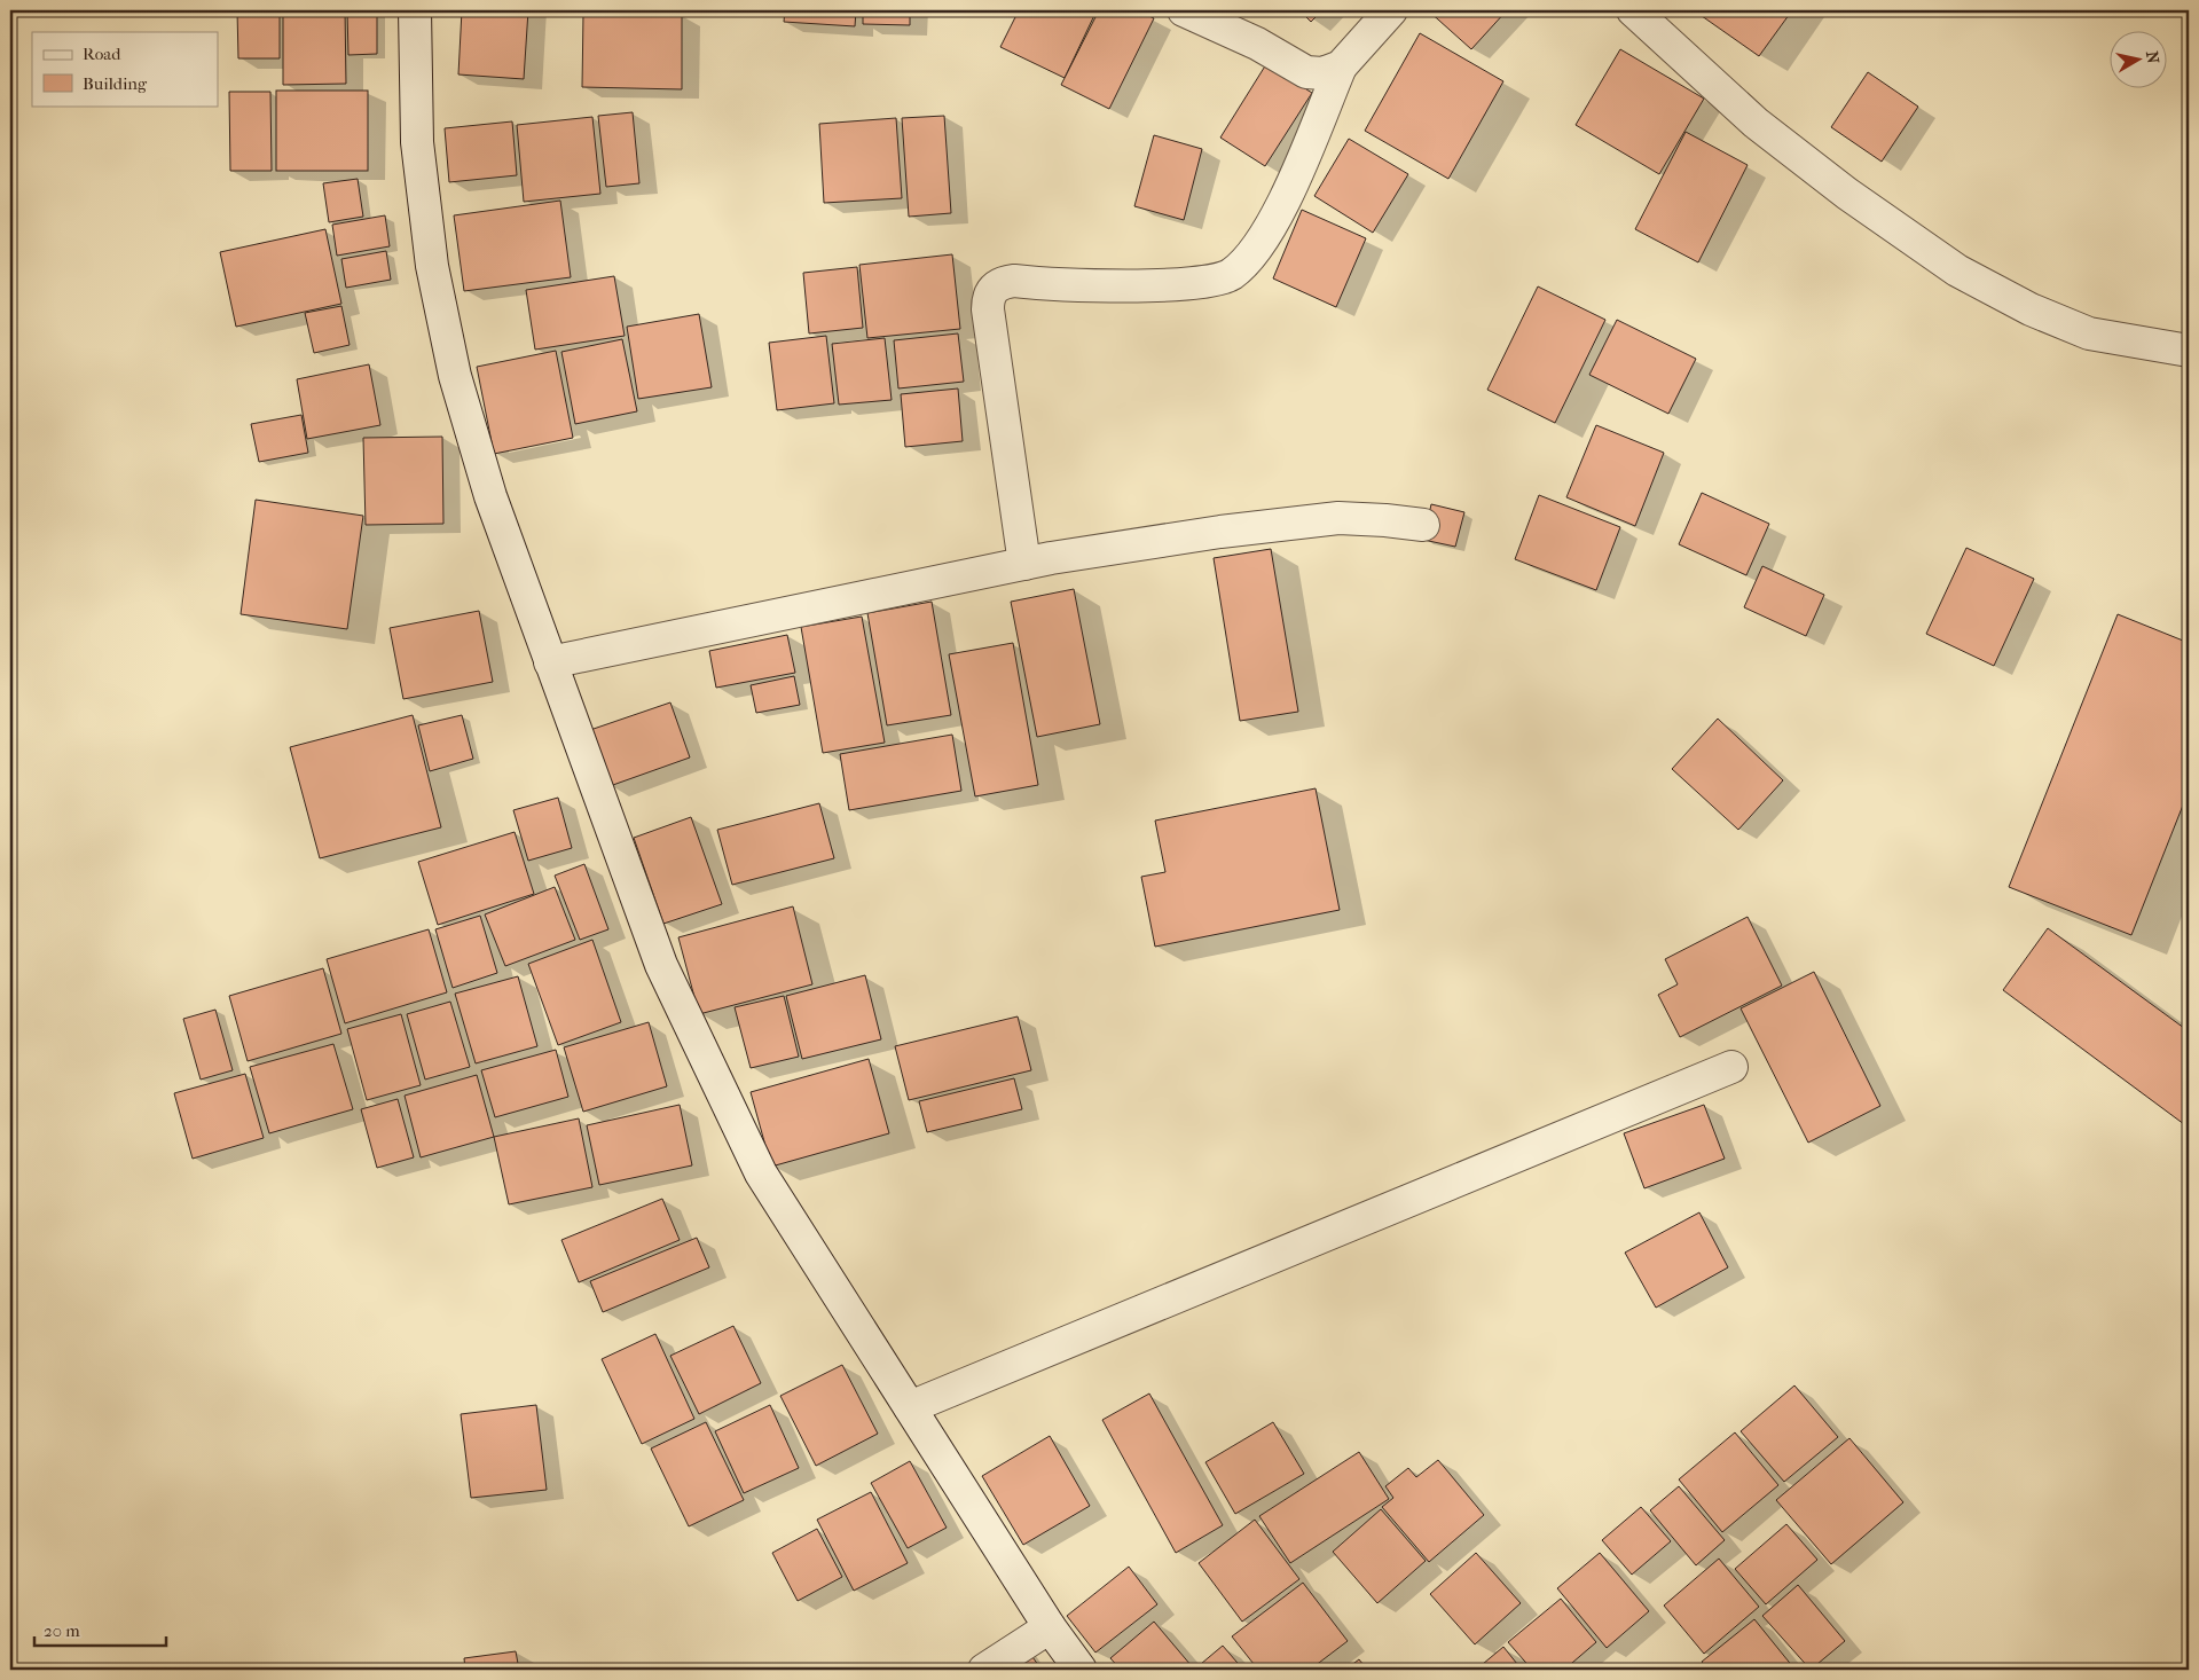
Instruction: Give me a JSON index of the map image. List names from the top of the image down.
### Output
{
  "legend": ["Road", "Building"],
  "scale_bar": "20 m",
  "north": "right"
}
